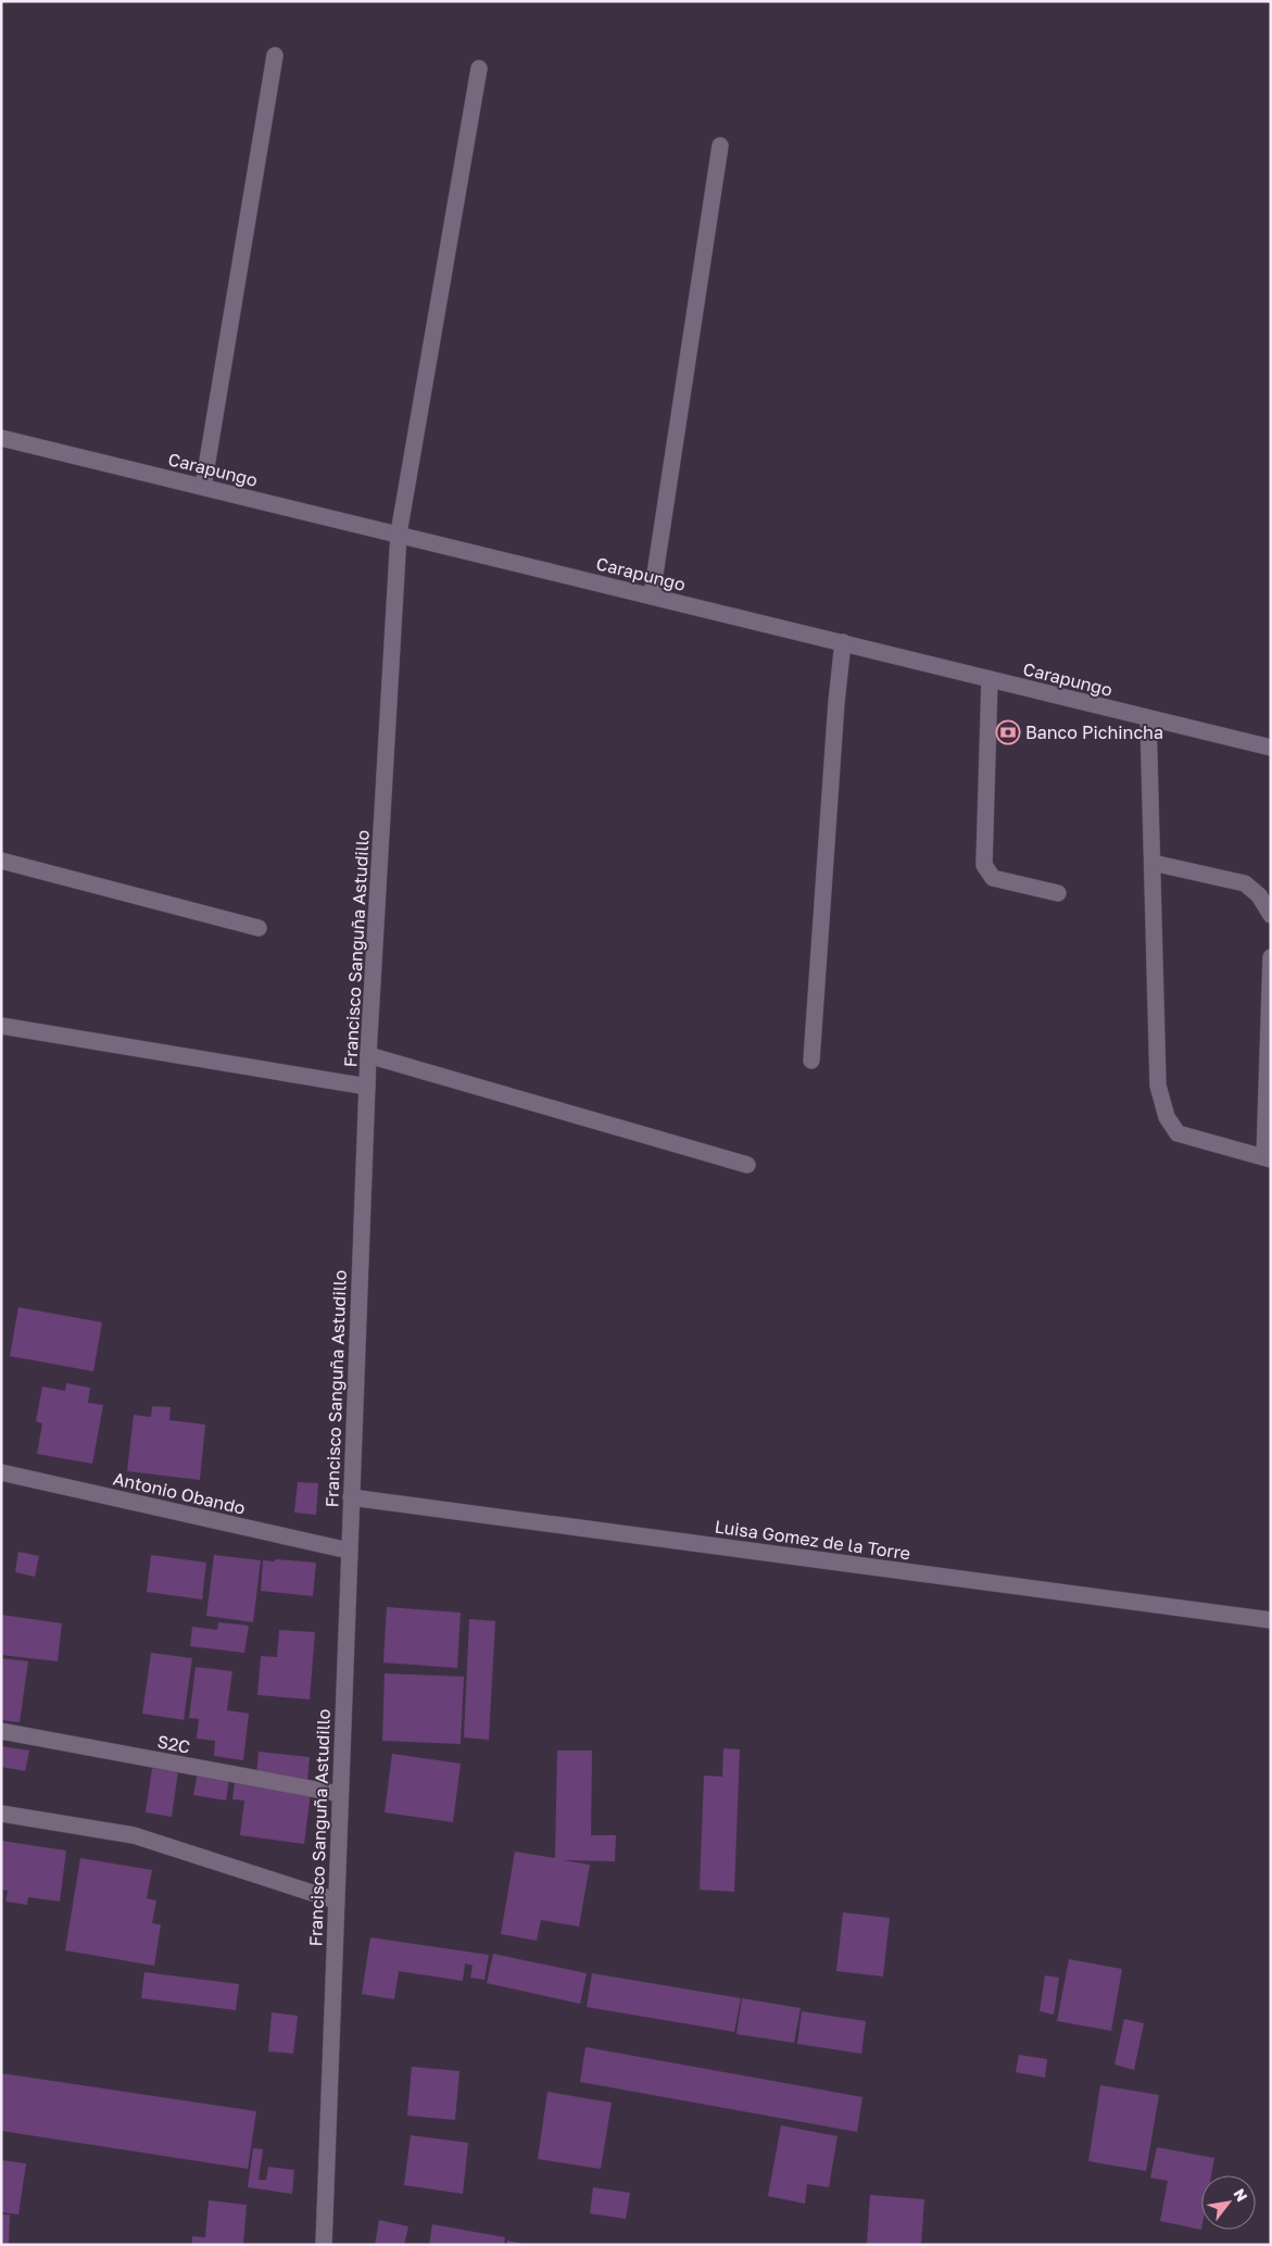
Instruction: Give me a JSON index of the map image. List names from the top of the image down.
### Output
{
  "streets": {
    "street": [
      "Carapungo",
      "Francisco Sanguña Astudillo",
      "Antonio Obando",
      "Luisa Gomez de la Torre",
      "S2C"
    ]
  },
  "crossings": [
    ["Carapungo", "Francisco Sanguña Astudillo"],
    ["Francisco Sanguña Astudillo", "Antonio Obando"],
    ["Francisco Sanguña Astudillo", "Luisa Gomez de la Torre"],
    ["Francisco Sanguña Astudillo", "S2C"]
  ],
  "places": {
    "bank": ["Banco Pichincha"]
  },
  "north": "top right"
}
